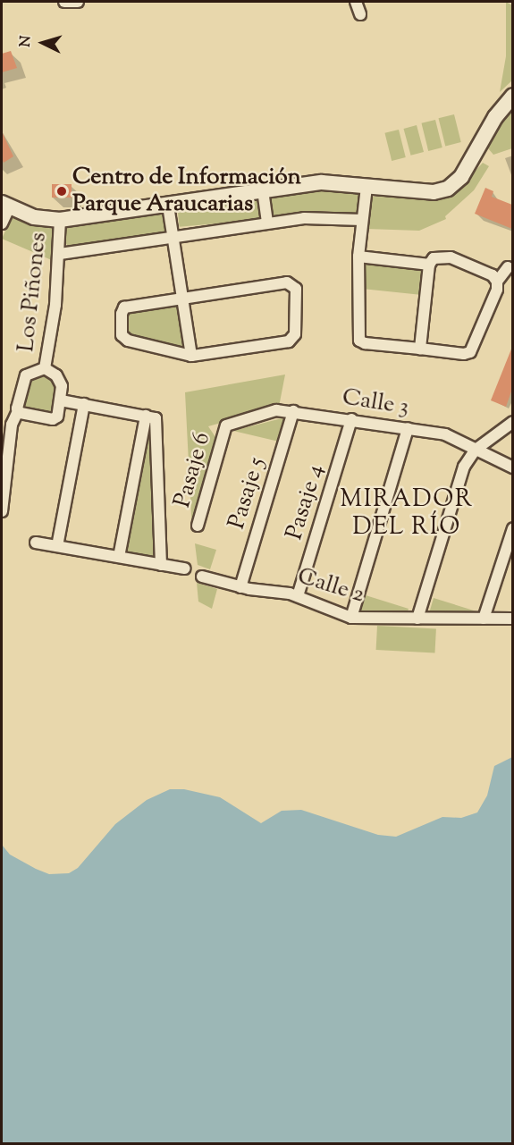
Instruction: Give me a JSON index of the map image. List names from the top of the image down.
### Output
{
  "streets": {
    "street": [
      "Los Piñones",
      "Calle 3",
      "Pasaje 6",
      "Pasaje 5",
      "Pasaje 4",
      "Calle 2"
    ]
  },
  "crossings": [
    ["Calle 3", "Pasaje 6"],
    ["Calle 3", "Pasaje 5"],
    ["Calle 3", "Pasaje 4"],
    ["Pasaje 5", "Calle 2"],
    ["Pasaje 4", "Calle 2"]
  ],
  "districts": ["MIRADOR DEL RÍO"],
  "places": ["Centro de Información Parque Araucarias"],
  "north": "left"
}
